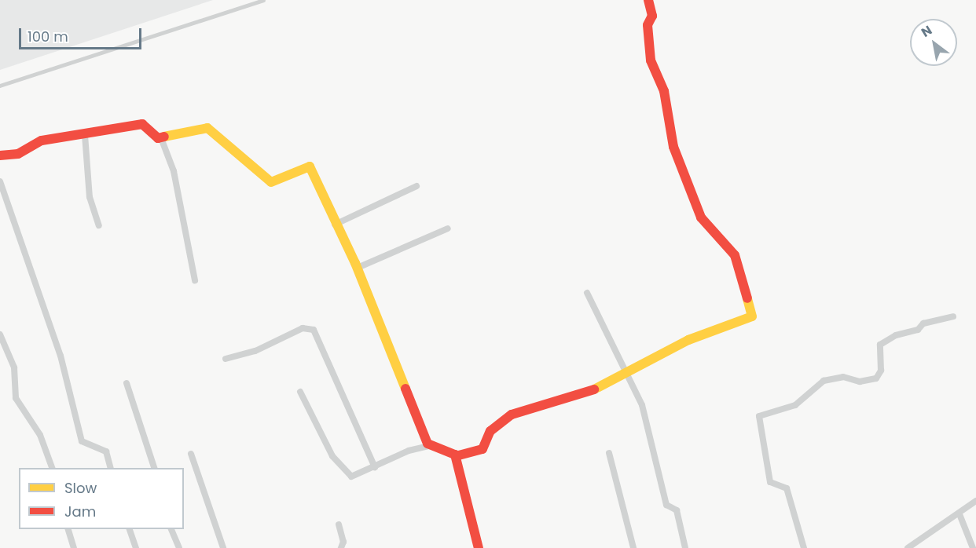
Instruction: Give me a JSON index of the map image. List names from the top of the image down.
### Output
{
  "legend": ["Slow", "Jam"],
  "scale_bar": "100 m",
  "north": "top left"
}
